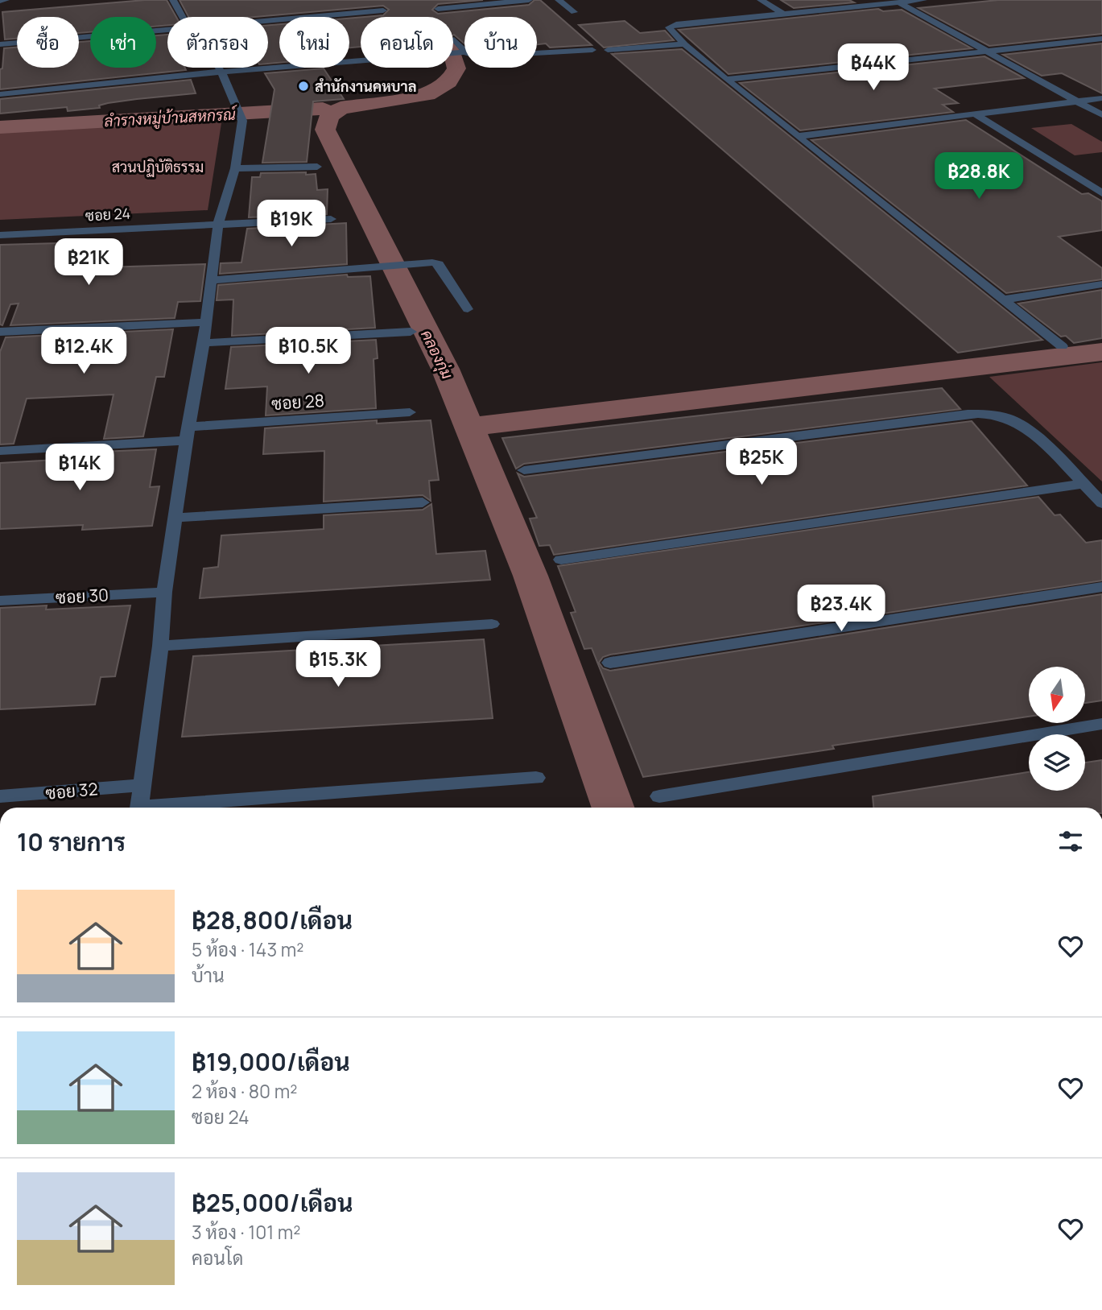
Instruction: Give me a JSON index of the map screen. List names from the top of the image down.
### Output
{
  "streets": {
    "street": [
      "ซอย 24",
      "ซอย 28",
      "ซอย 30",
      "ซอย 32"
    ]
  },
  "water": ["ลำรางหมู่บ้านสหกรณ์", "คลองกุ่ม"],
  "parks": ["สวนปฏิบัติธรรม"],
  "places": ["สำนักงานคหบาล"],
  "north": "bottom",
  "page": {
    "chip": [
      "ซื้อ",
      "เช่า",
      "ตัวกรอง",
      "ใหม่",
      "คอนโด",
      "บ้าน"
    ],
    "price": [
      "฿44K",
      "฿28.8K",
      "฿19K",
      "฿21K",
      "฿12.4K",
      "฿10.5K",
      "฿25K",
      "฿14K",
      "฿23.4K",
      "฿15.3K"
    ],
    "heading": "10 รายการ",
    "list": [
      {
        "name": "฿28,800/เดือน",
        "note": "5 ห้อง · 143 m² · บ้าน"
      },
      {
        "name": "฿19,000/เดือน",
        "note": "2 ห้อง · 80 m² · ซอย 24"
      },
      {
        "name": "฿25,000/เดือน",
        "note": "3 ห้อง · 101 m² · คอนโด"
      }
    ]
  }
}
